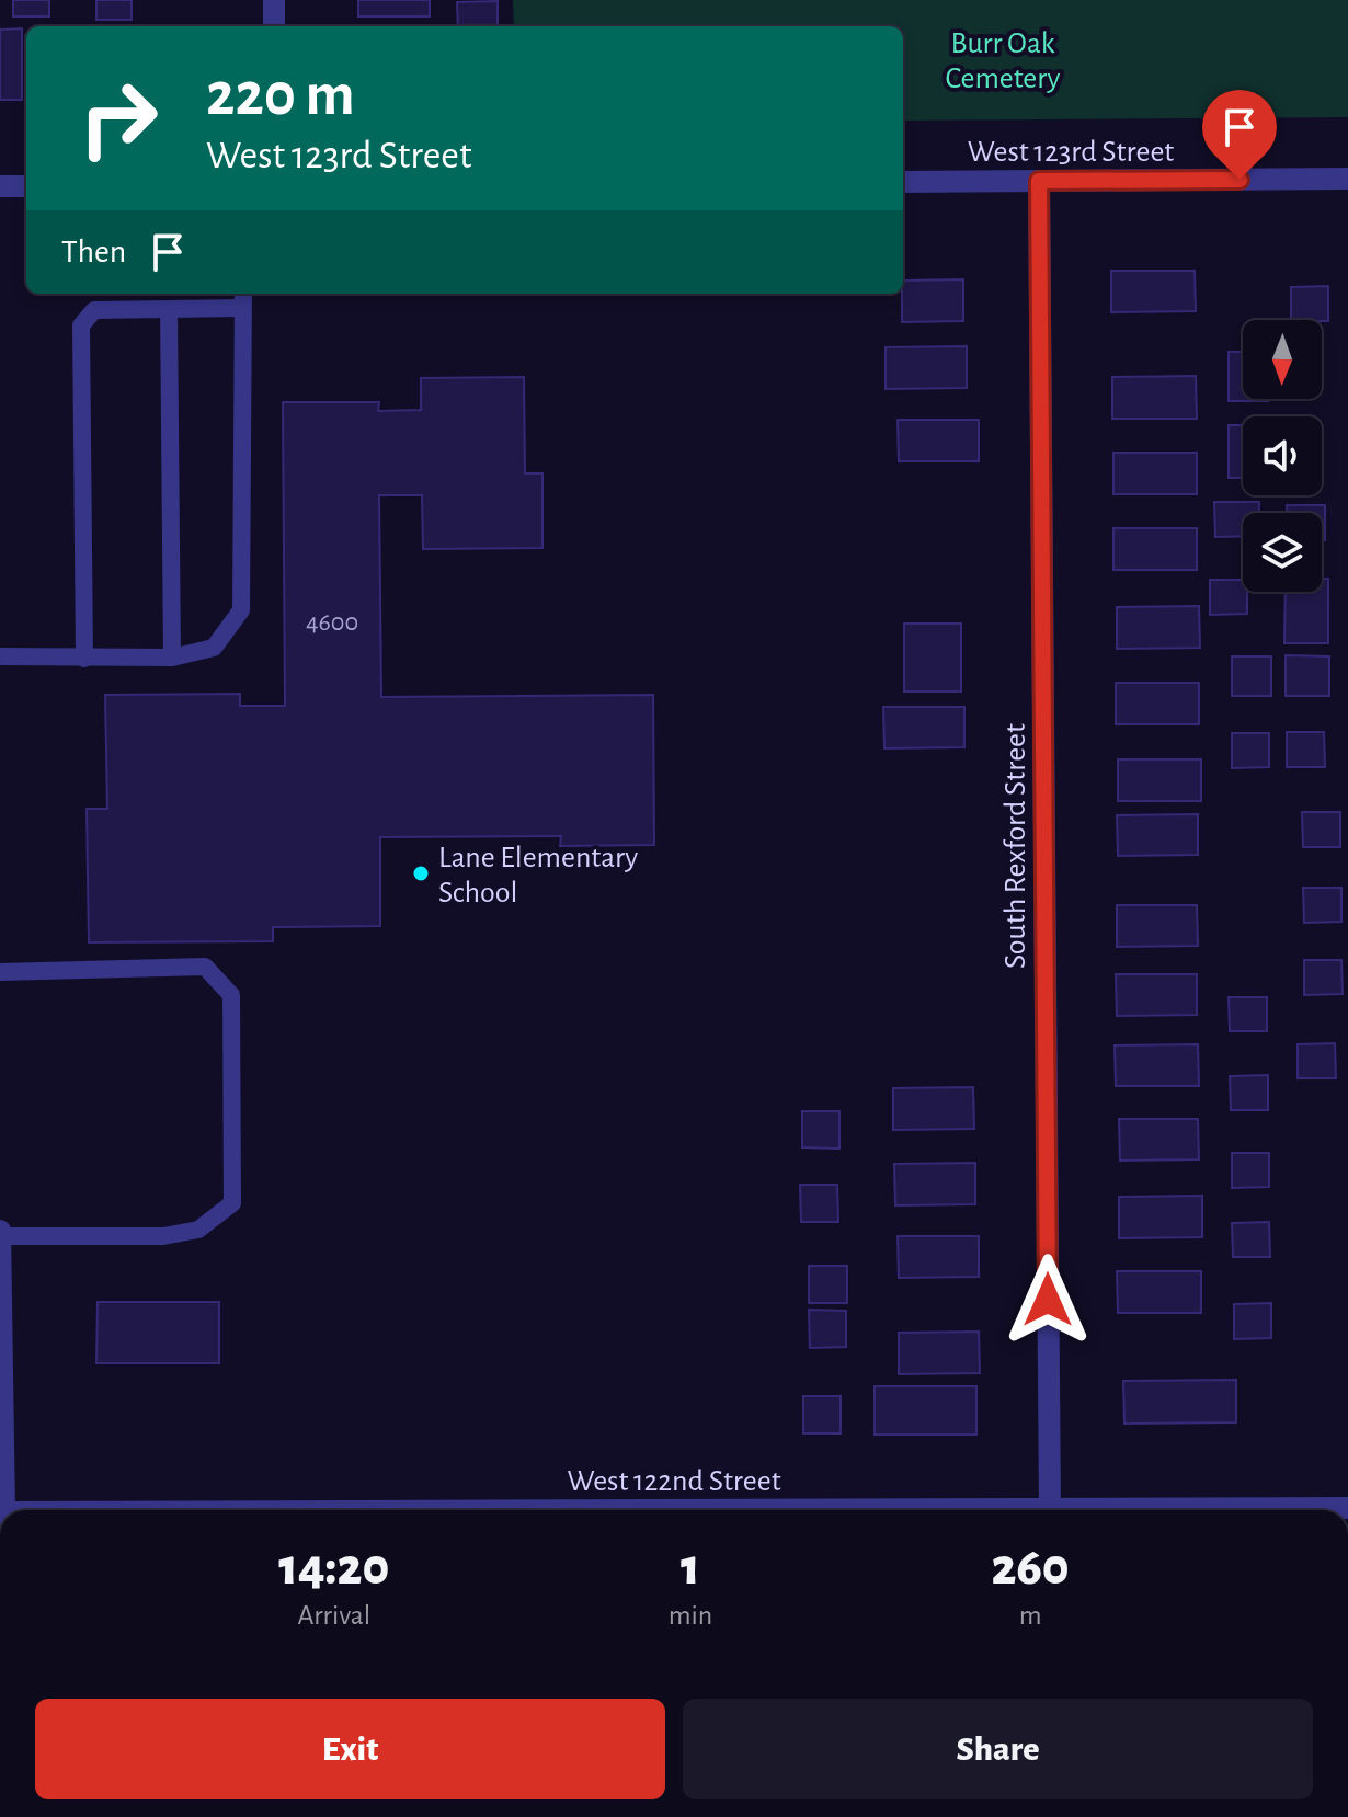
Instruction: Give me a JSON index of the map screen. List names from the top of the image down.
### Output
{
  "streets": {
    "street": ["West 123rd Street", "South Rexford Street", "West 122nd Street"]
  },
  "crossings": [
    ["West 123rd Street", "South Rexford Street"],
    ["South Rexford Street", "West 122nd Street"]
  ],
  "parks": ["Burr Oak Cemetery"],
  "places": ["Lane Elementary School"],
  "house_numbers": ["4600"],
  "north": "bottom",
  "page": {
    "turn": ["220 m", "West 123rd Street"],
    "then": "Then",
    "eta": [
      "14:20",
      "Arrival",
      "1",
      "min",
      "260",
      "m"
    ],
    "buttons": ["Exit", "Share"]
  }
}
